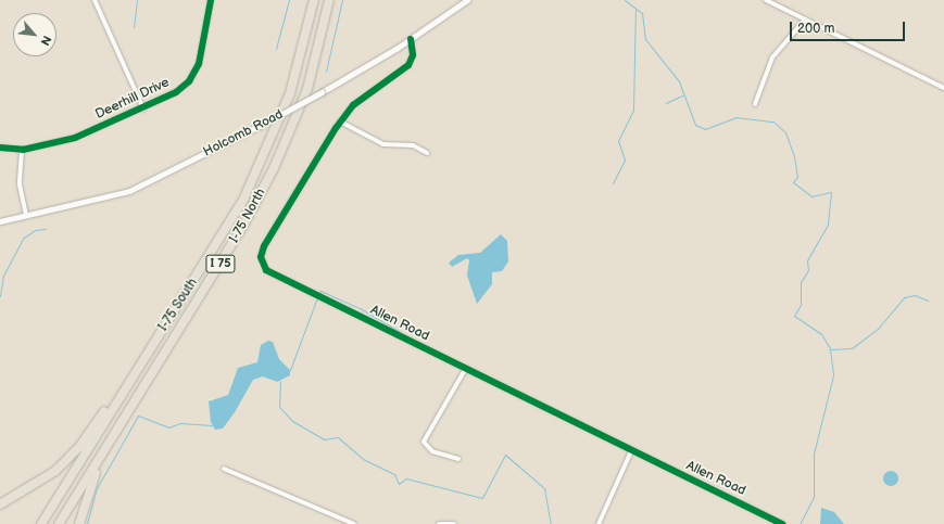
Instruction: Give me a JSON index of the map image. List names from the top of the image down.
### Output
{
  "streets": {
    "highway": ["I-75 North", "I 75", "I-75 South"],
    "street": ["Deerhill Drive", "Holcomb Road", "Allen Road"]
  },
  "crossings": [
    ["Holcomb Road", "Allen Road"]
  ],
  "scale_bar": "200 m",
  "north": "bottom right"
}
